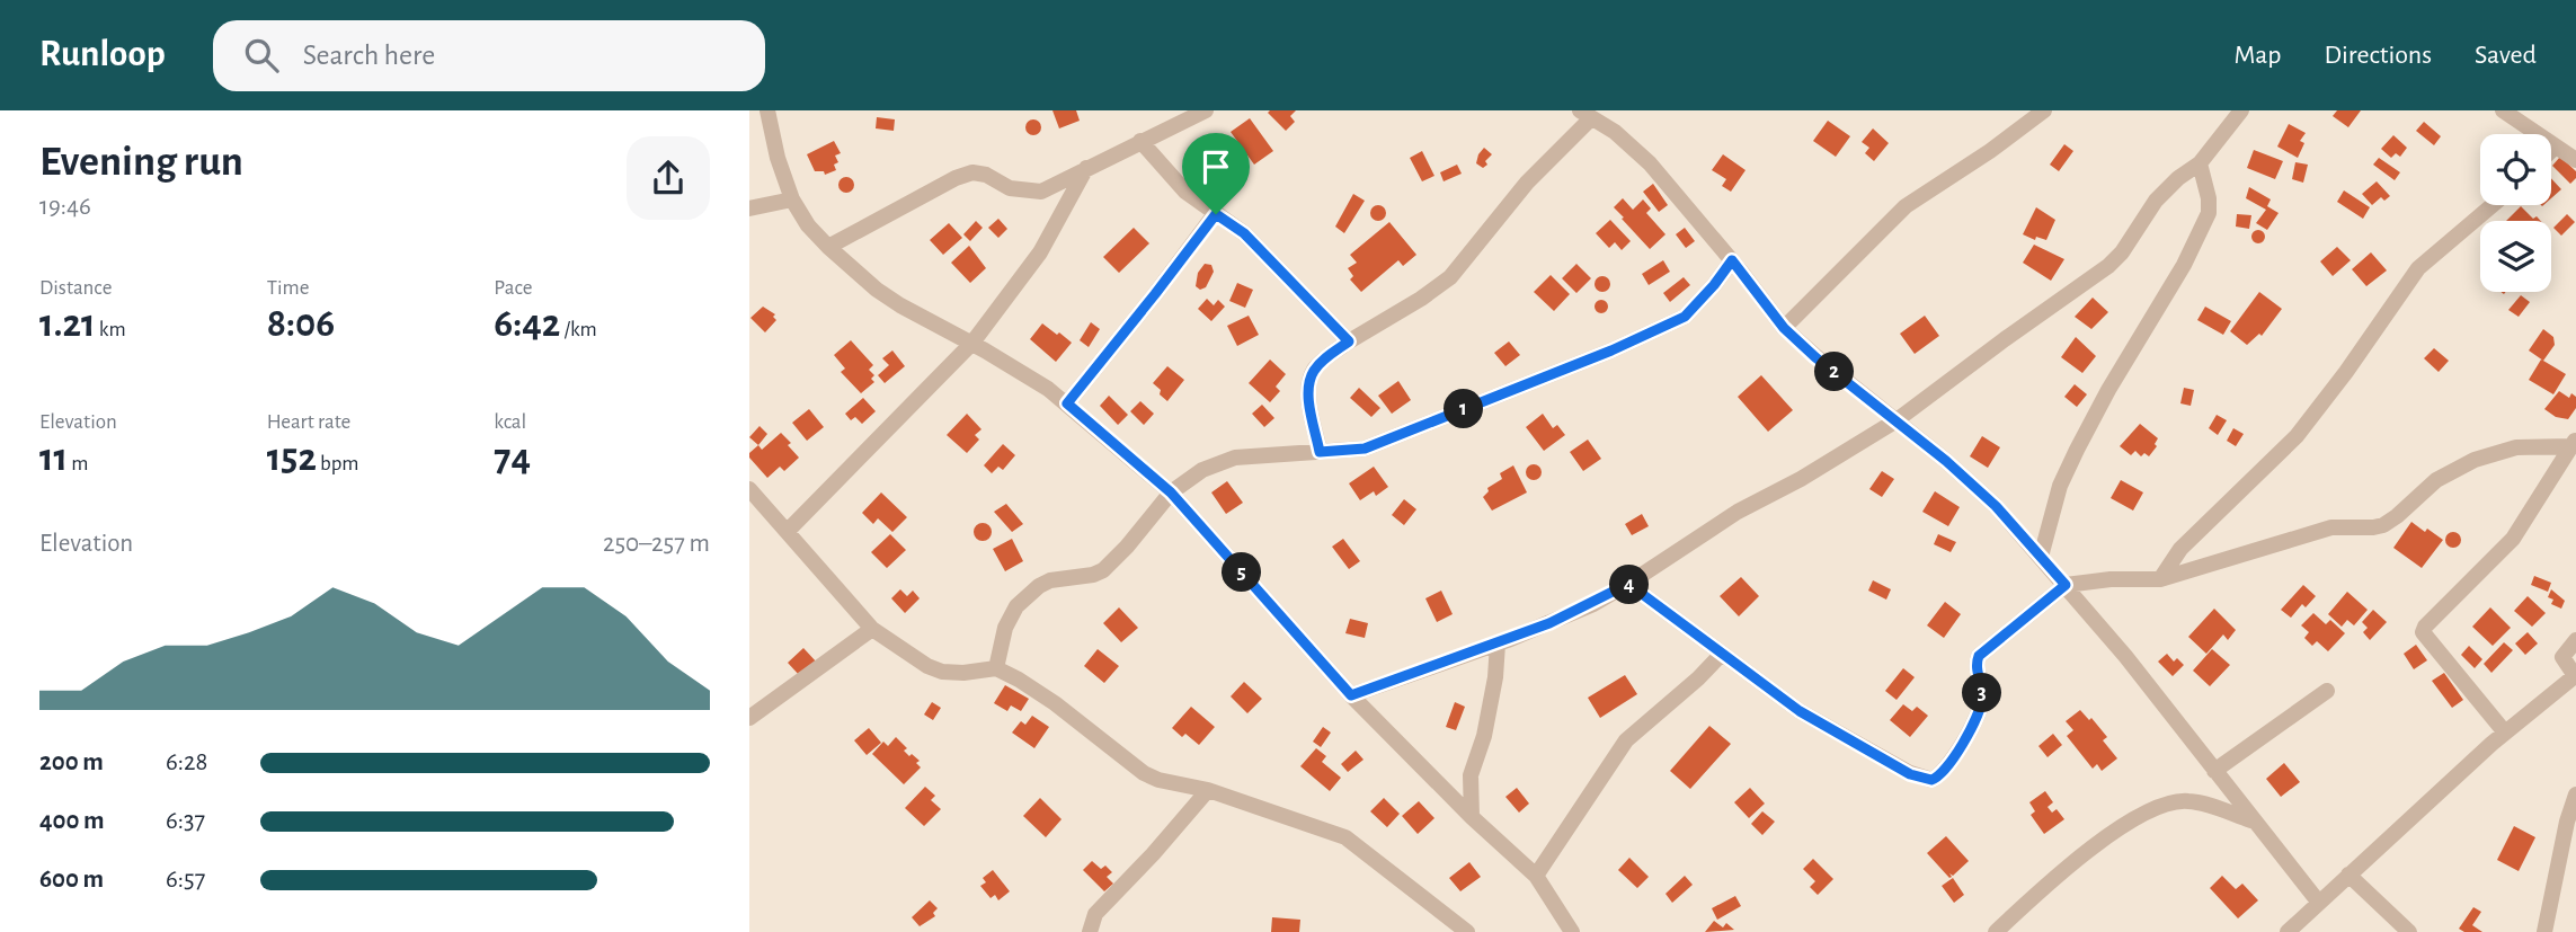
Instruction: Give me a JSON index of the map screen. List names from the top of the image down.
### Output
{
  "page": {
    "header": "Runloop",
    "search": "Search here",
    "nav": ["Map", "Directions", "Saved"],
    "heading": ["Evening run", "19:46"],
    "stats": [
      ["Distance", "1.21 km"],
      ["Time", "8:06"],
      ["Pace", "6:42 /km"],
      ["Elevation", "11 m"],
      ["Heart rate", "152 bpm"],
      ["kcal", "74"]
    ],
    "pins": [
      "2",
      "1",
      "5",
      "4",
      "3"
    ],
    "chart": ["Elevation", "250–257 m"],
    "list": [
      {
        "name": "200 m",
        "note": "6:28"
      },
      {
        "name": "400 m",
        "note": "6:37"
      },
      {
        "name": "600 m",
        "note": "6:57"
      }
    ]
  }
}
